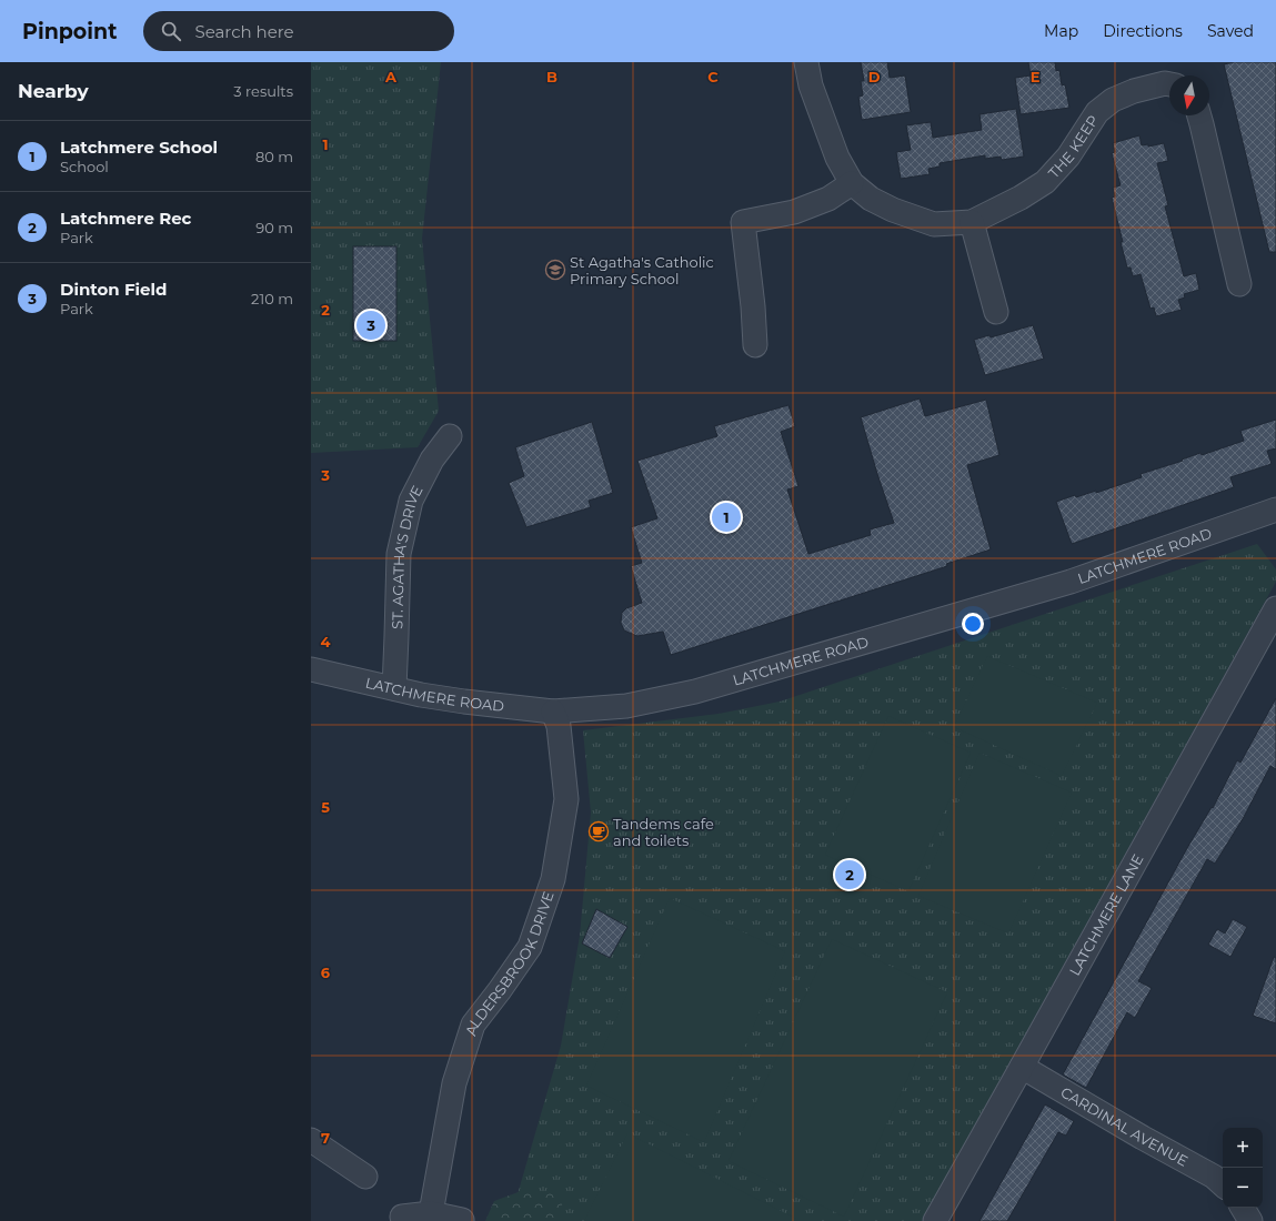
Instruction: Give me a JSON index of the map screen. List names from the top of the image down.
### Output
{
  "streets": {
    "street": [
      "THE KEEP",
      "LATCHMERE ROAD",
      "ST. AGATHA'S DRIVE",
      "LATCHMERE LANE",
      "ALDERSBROOK DRIVE",
      "CARDINAL AVENUE"
    ]
  },
  "crossings": [
    ["LATCHMERE ROAD", "ST. AGATHA'S DRIVE"],
    ["LATCHMERE ROAD", "ALDERSBROOK DRIVE"],
    ["LATCHMERE LANE", "CARDINAL AVENUE"]
  ],
  "places": {
    "school or university": ["St Agatha's Catholic Primary School"],
    "cafe": ["Tandems cafe and toilets"]
  },
  "north": "bottom",
  "page": {
    "header": "Pinpoint",
    "search": "Search here",
    "nav": ["Map", "Directions", "Saved"],
    "heading": ["Nearby", "3 results"],
    "list": [
      {
        "mark": "1",
        "name": "Latchmere School",
        "note": "School",
        "value": "80 m"
      },
      {
        "mark": "2",
        "name": "Latchmere Rec",
        "note": "Park",
        "value": "90 m"
      },
      {
        "mark": "3",
        "name": "Dinton Field",
        "note": "Park",
        "value": "210 m"
      }
    ],
    "pins": ["3", "1", "2"],
    "map_buttons": ["+", "−"]
  },
  "grid": {
    "columns": [
      "A",
      "B",
      "C",
      "D",
      "E"
    ],
    "rows": [
      "1",
      "2",
      "3",
      "4",
      "5",
      "6",
      "7"
    ]
  }
}
